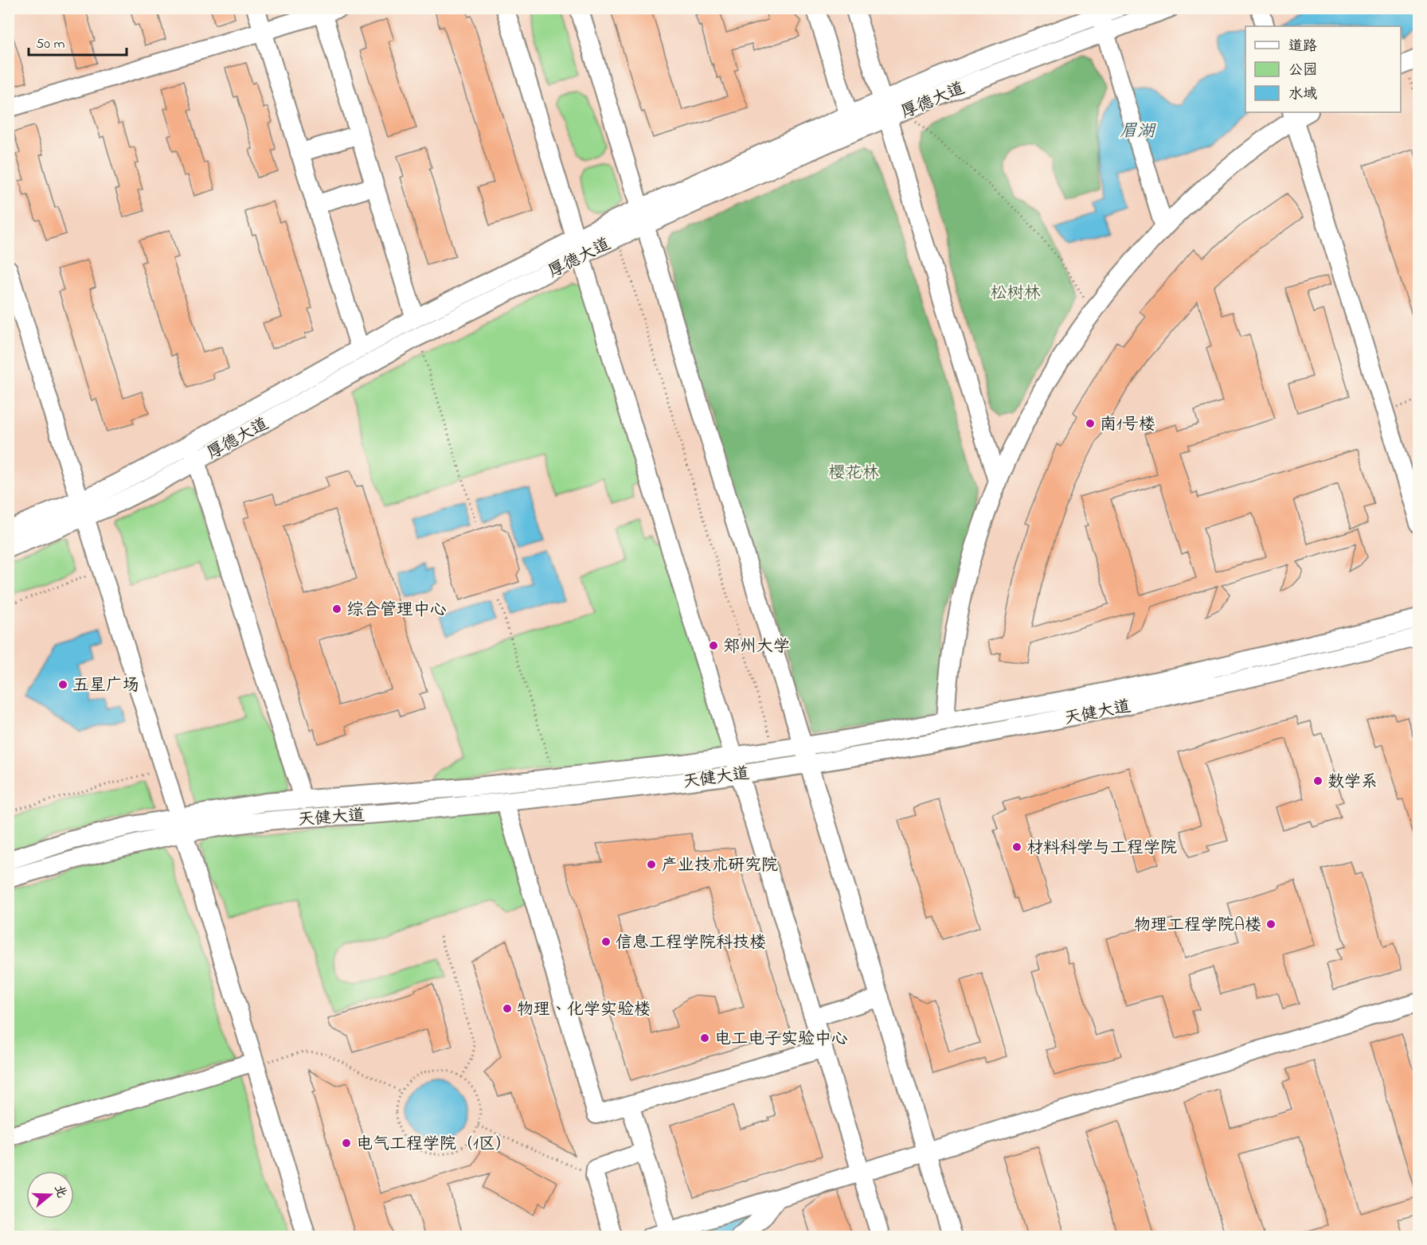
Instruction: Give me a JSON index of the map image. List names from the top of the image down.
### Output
{
  "streets": {
    "lane": ["厚德大道", "天健大道"]
  },
  "water": ["眉湖"],
  "parks": ["松树林", "樱花林"],
  "places": [
    "南1号楼",
    "综合管理中心",
    "郑州大学",
    "五星广场",
    "数学系",
    "材料科学与工程学院",
    "产业技术研究院",
    "物理工程学院A楼",
    "信息工程学院科技楼",
    "物理、化学实验楼",
    "电工电子实验中心",
    "电气工程学院（1区）"
  ],
  "legend": ["道路", "公园", "水域"],
  "scale_bar": "50 m",
  "north": "right"
}
